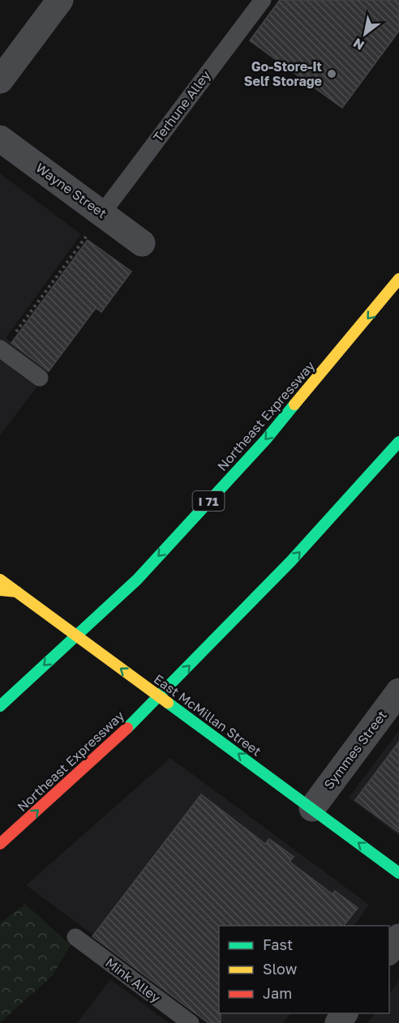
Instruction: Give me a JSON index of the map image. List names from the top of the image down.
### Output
{
  "streets": {
    "main road": ["Northeast Expressway", "I 71", "East McMillan Street"],
    "street": ["Wayne Street", "Symmes Street"],
    "lane": ["Terhune Alley", "Mink Alley"]
  },
  "crossings": [
    ["Terhune Alley", "Wayne Street"],
    ["East McMillan Street", "Symmes Street"]
  ],
  "one_way": ["East McMillan Street"],
  "places": ["Go-Store-It Self Storage"],
  "legend": ["Fast", "Slow", "Jam"],
  "north": "bottom left"
}
